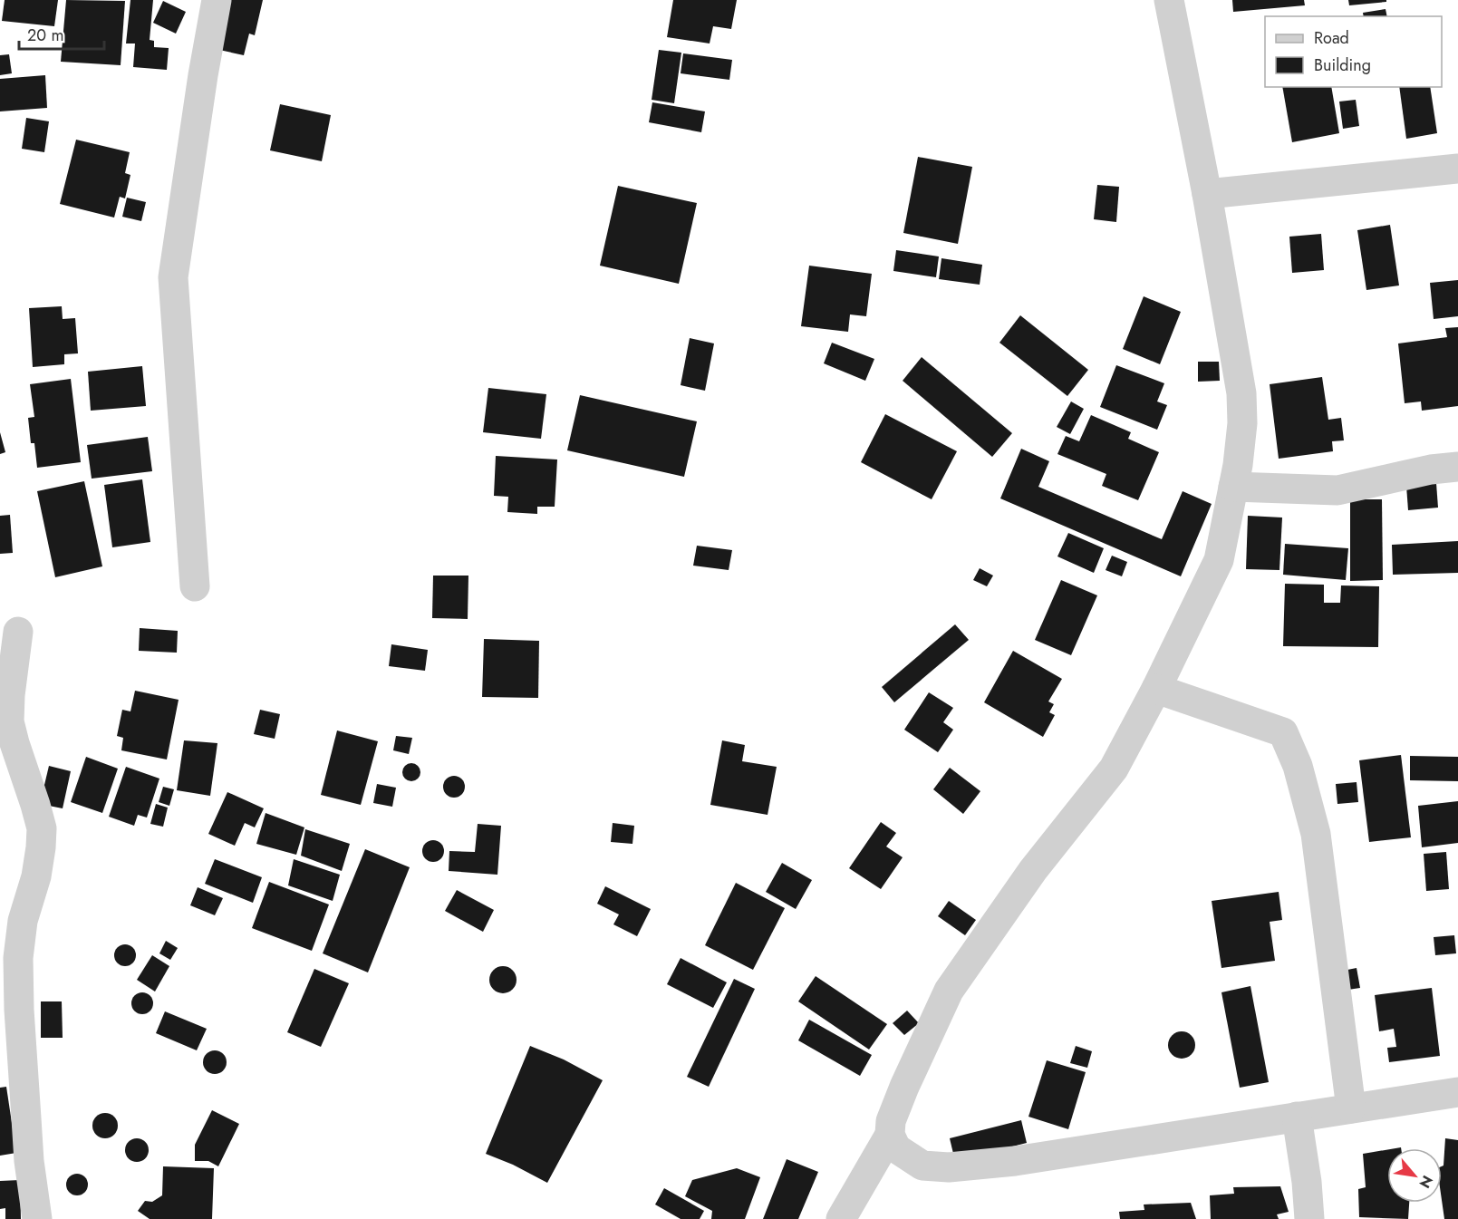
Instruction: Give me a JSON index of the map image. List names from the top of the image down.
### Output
{
  "legend": ["Road", "Building"],
  "scale_bar": "20 m",
  "north": "bottom right"
}
